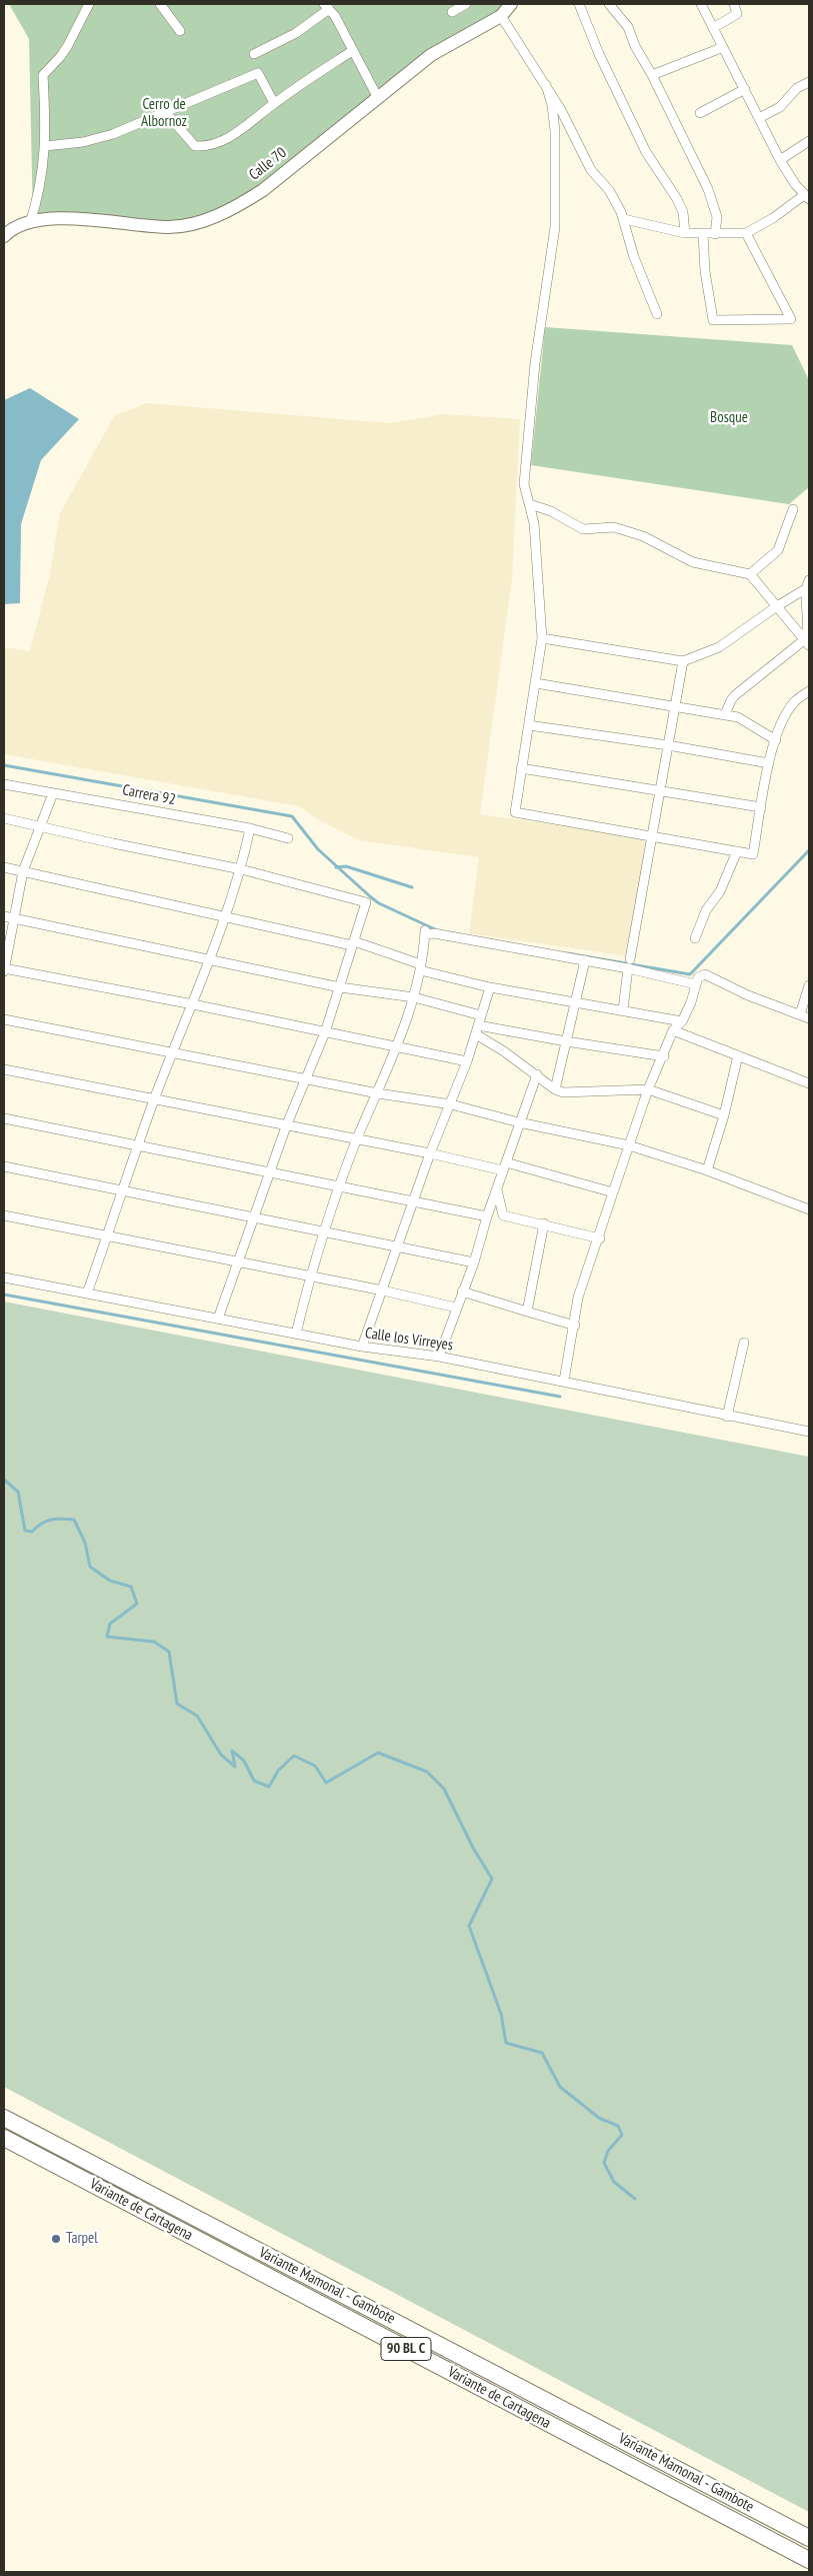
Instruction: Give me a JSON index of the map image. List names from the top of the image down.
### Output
{
  "streets": {
    "highway": ["Variante de Cartagena", "Variante Mamonal - Gambote", "90 BL C"],
    "street": ["Calle 70", "Carrera 92", "Calle los Virreyes"]
  },
  "parks": ["Cerro de Albornoz", "Bosque"],
  "places": ["Tarpel"]
}
